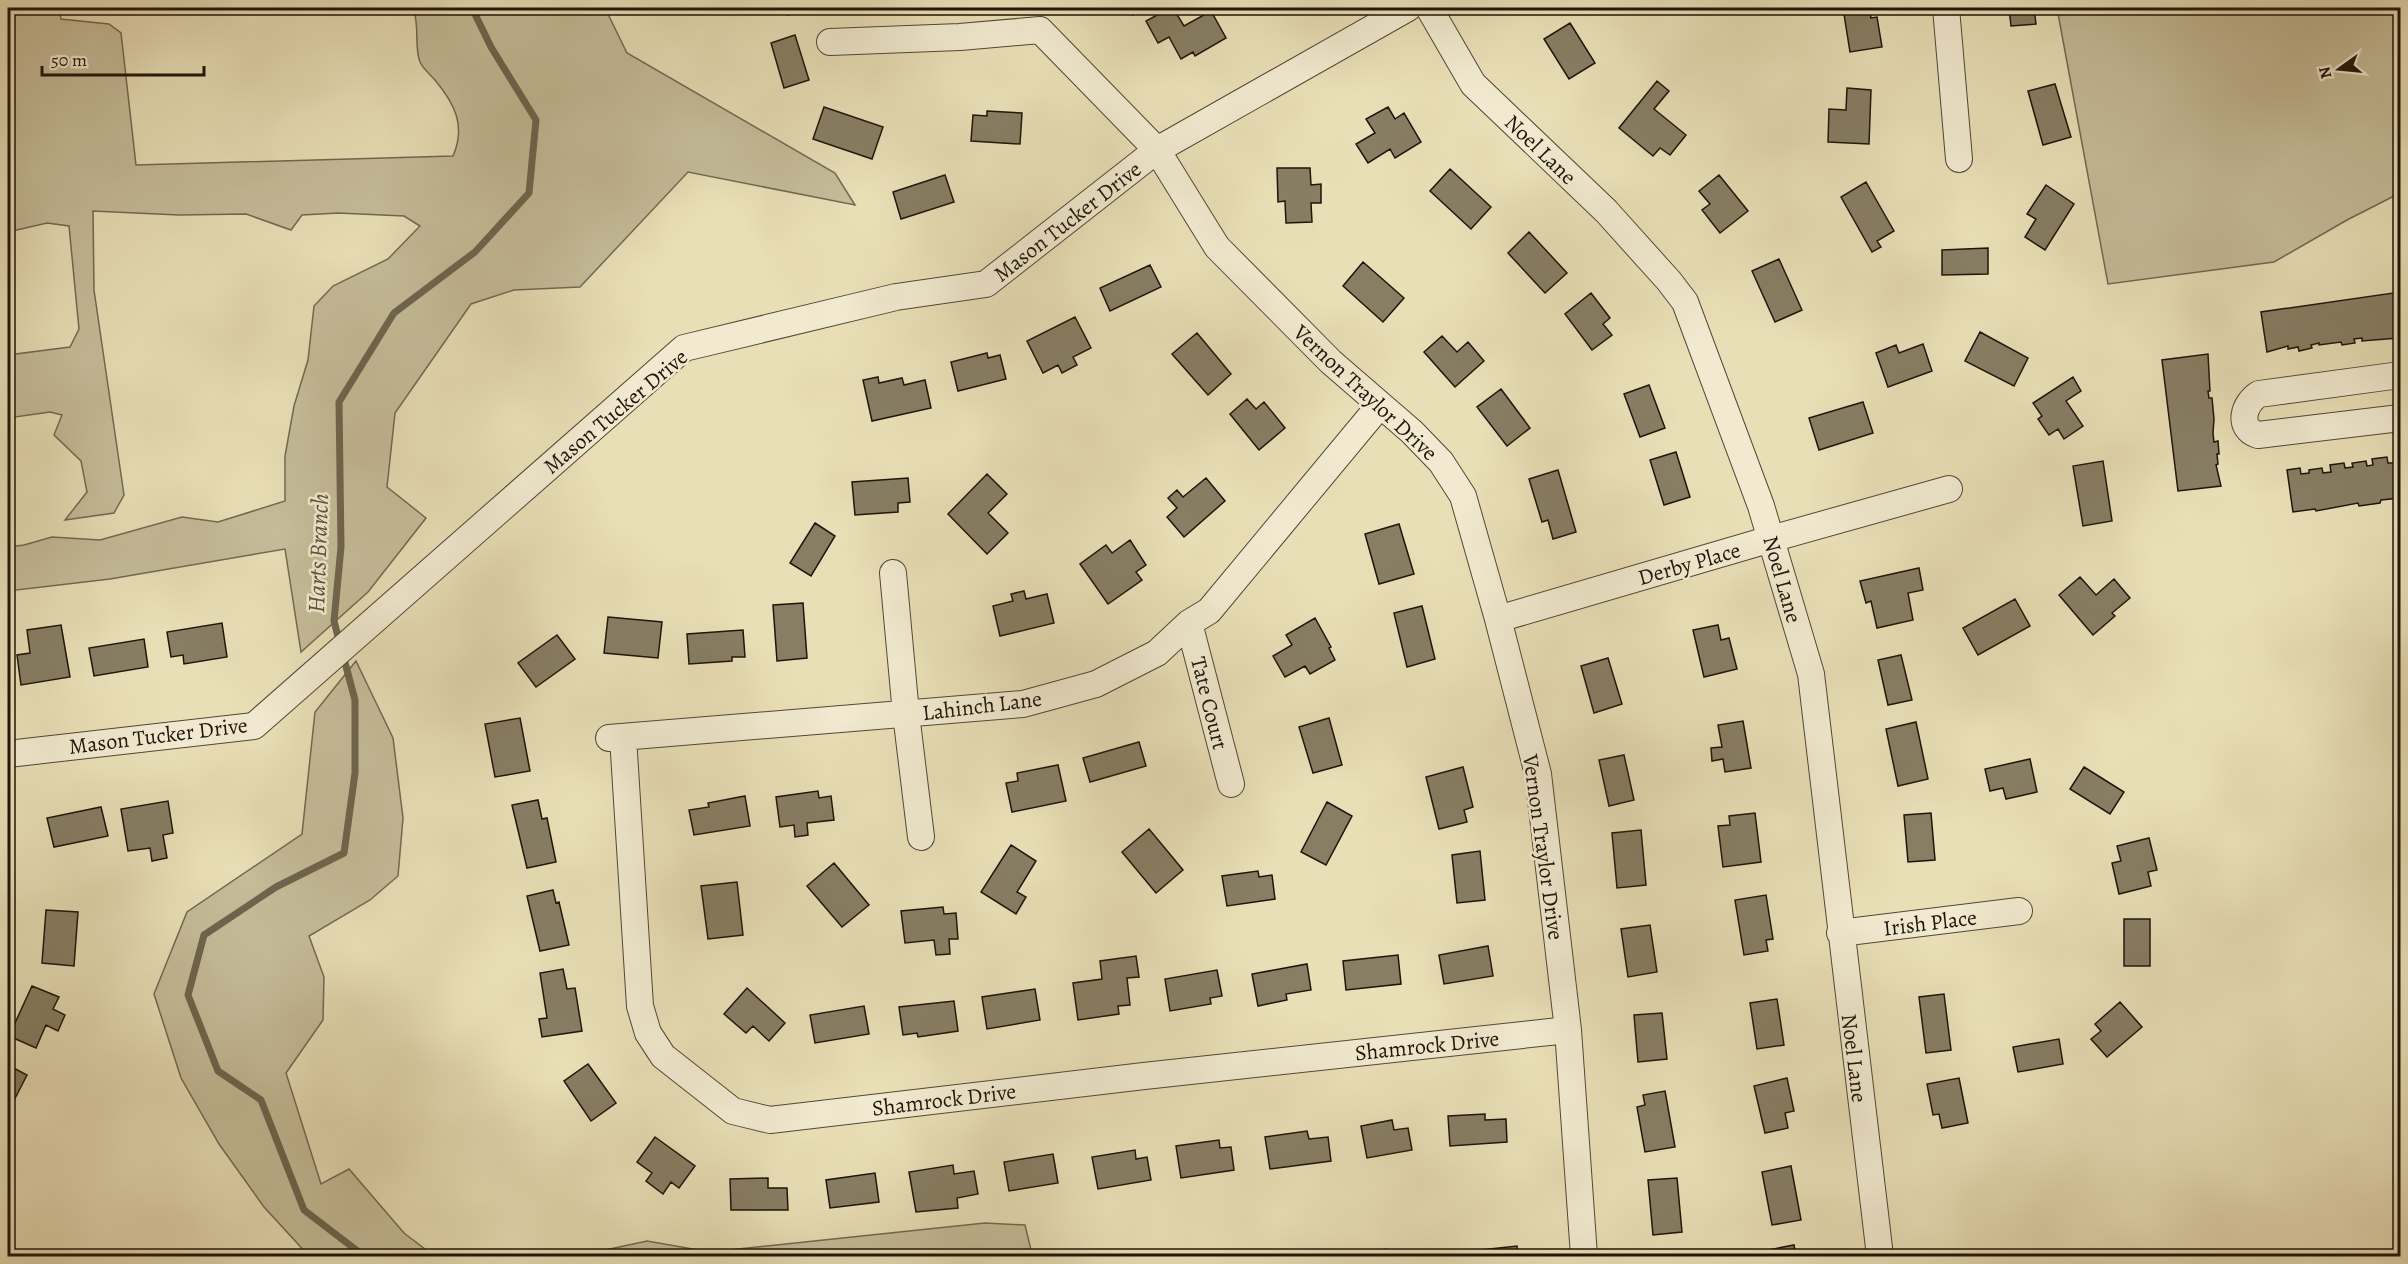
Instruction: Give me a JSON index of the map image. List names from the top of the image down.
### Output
{
  "streets": {
    "street": [
      "Noel Lane",
      "Mason Tucker Drive",
      "Vernon Traylor Drive",
      "Derby Place",
      "Tate Court",
      "Lahinch Lane",
      "Irish Place",
      "Shamrock Drive"
    ]
  },
  "crossings": [
    ["Noel Lane", "Derby Place"],
    ["Noel Lane", "Irish Place"],
    ["Mason Tucker Drive", "Vernon Traylor Drive"],
    ["Vernon Traylor Drive", "Derby Place"],
    ["Vernon Traylor Drive", "Lahinch Lane"],
    ["Vernon Traylor Drive", "Shamrock Drive"],
    ["Tate Court", "Lahinch Lane"],
    ["Lahinch Lane", "Shamrock Drive"]
  ],
  "water": ["Harts Branch"],
  "scale_bar": "50 m",
  "north": "left"
}
